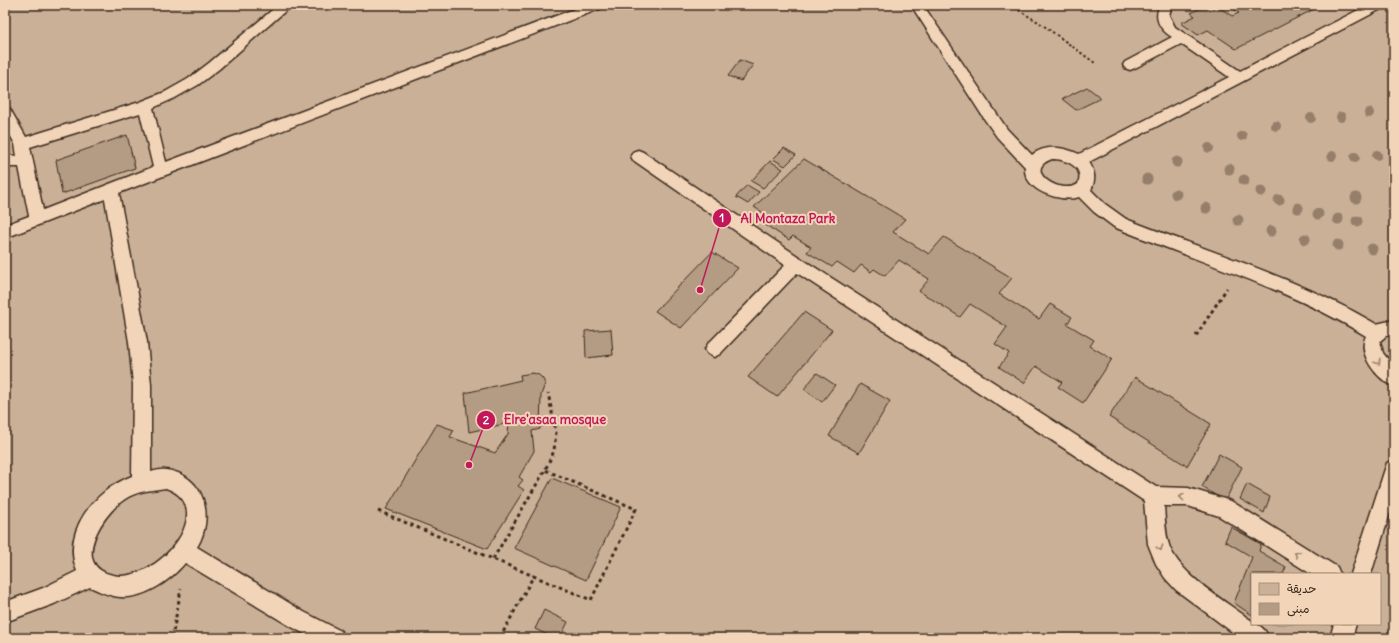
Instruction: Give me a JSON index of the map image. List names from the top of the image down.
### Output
{
  "places": ["Al Montaza Park", "Elre'asaa mosque"],
  "legend": ["حديقة", "مبنى"]
}
